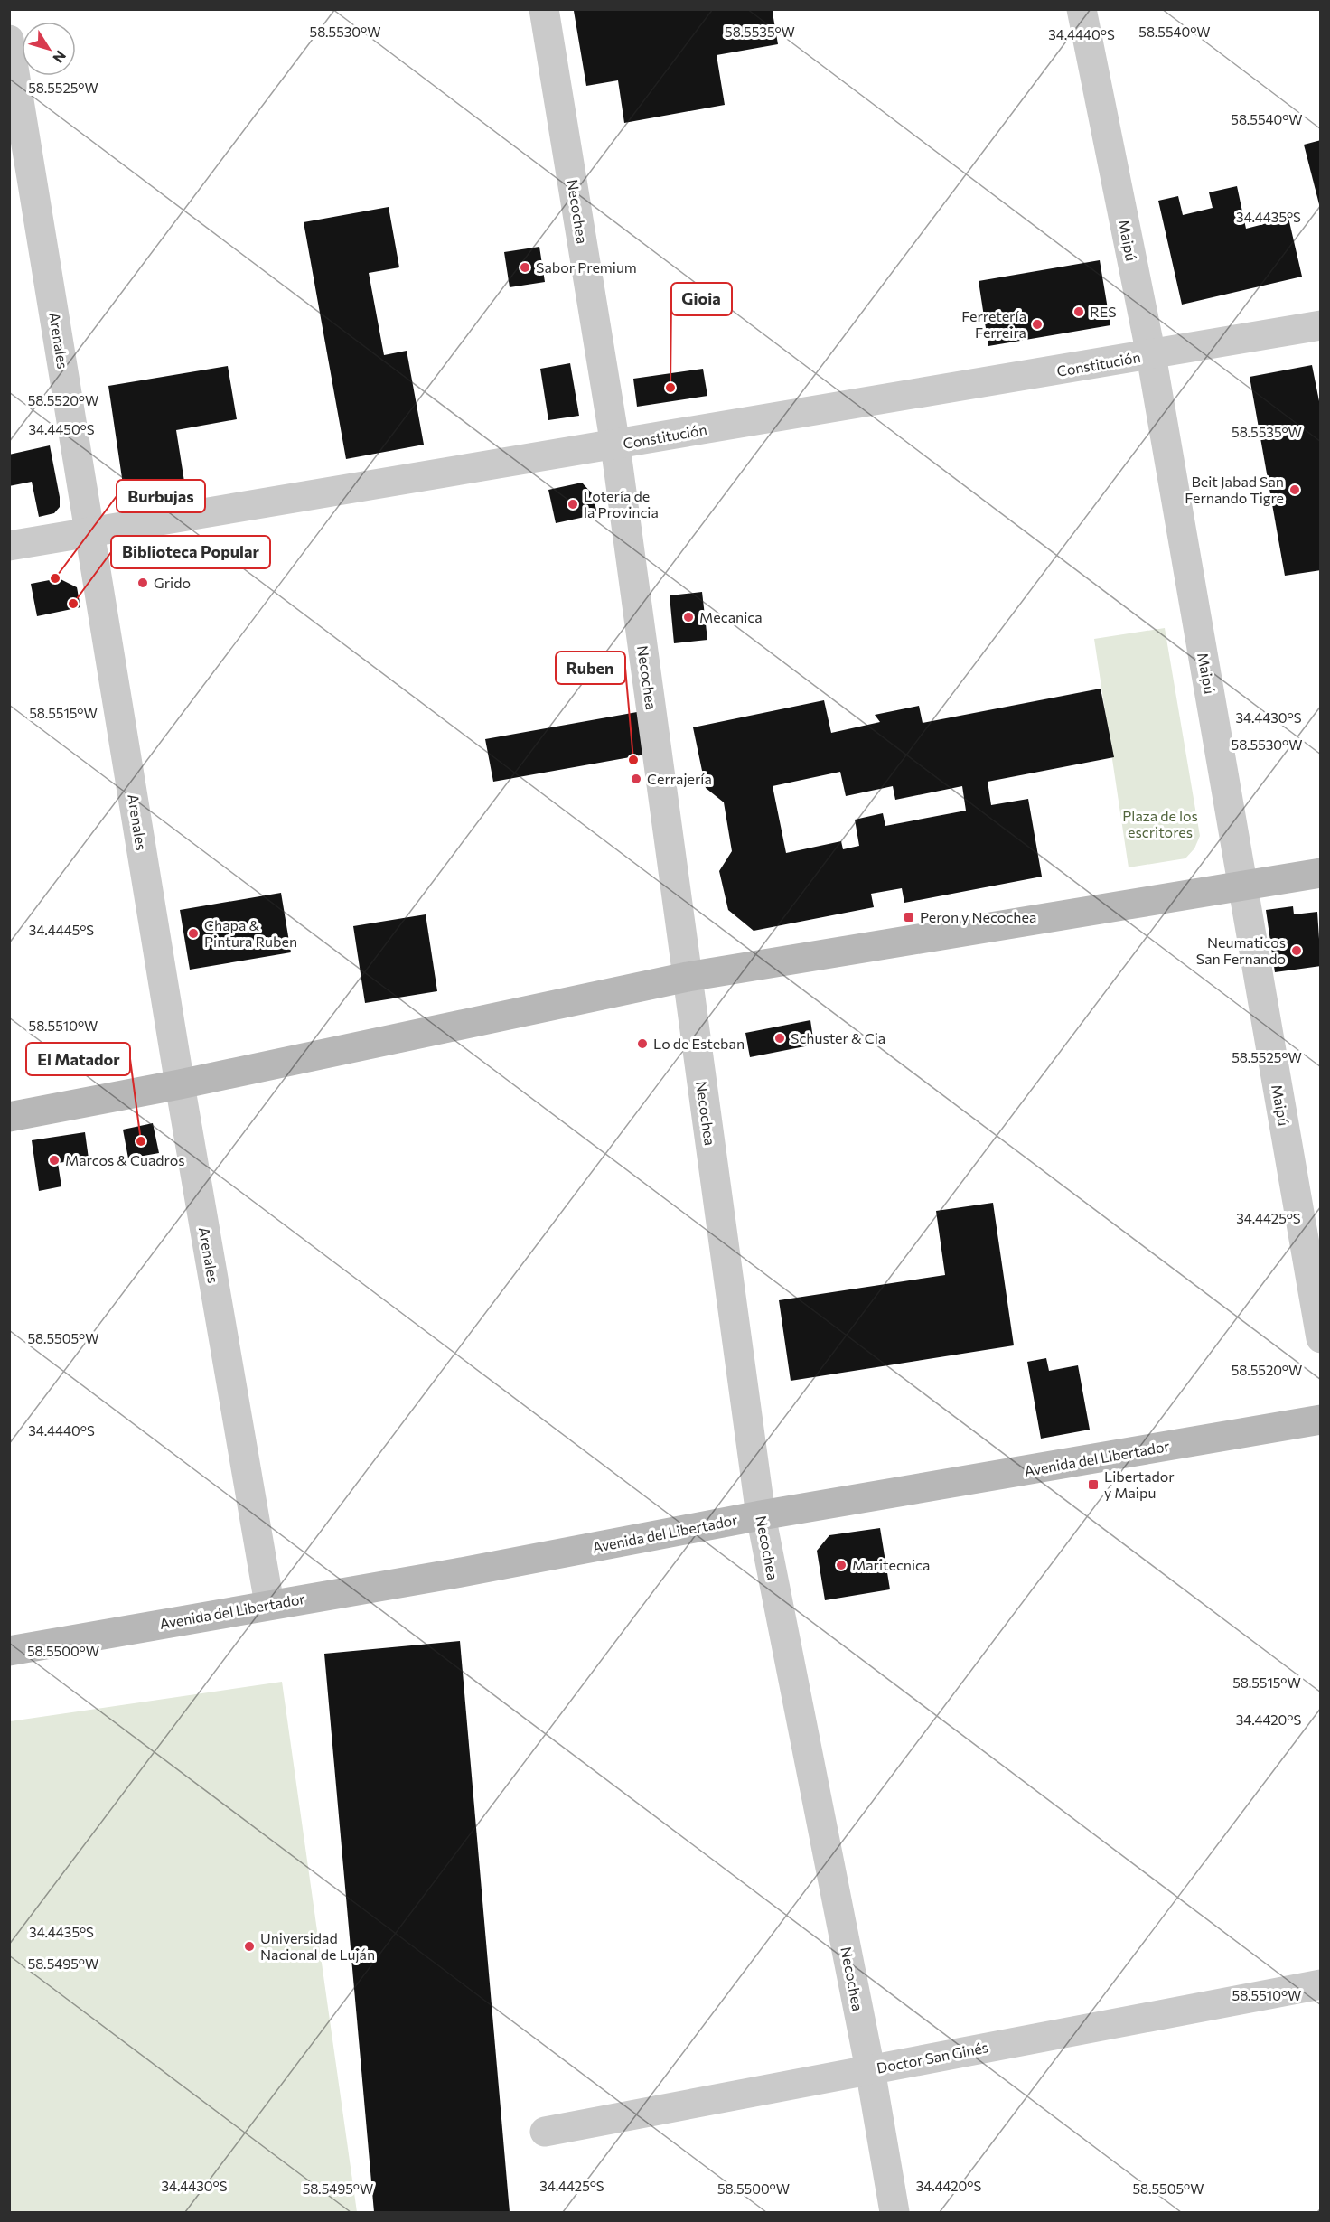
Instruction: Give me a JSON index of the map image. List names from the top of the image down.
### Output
{
  "streets": {
    "main road": ["Avenida del Libertador"],
    "street": [
      "Necochea",
      "Maipú",
      "Arenales",
      "Constitución",
      "Doctor San Ginés"
    ]
  },
  "crossings": [
    ["Necochea", "Constitución"],
    ["Necochea", "Avenida del Libertador"],
    ["Necochea", "Doctor San Ginés"],
    ["Maipú", "Constitución"],
    ["Arenales", "Constitución"],
    ["Arenales", "Avenida del Libertador"]
  ],
  "parks": ["Plaza de los escritores"],
  "places": {
    "other": [
      "Sabor Premium",
      "RES",
      "Ferretería Ferreira",
      "Gioia",
      "Beit Jabad San Fernando Tigre",
      "Lotería de la Provincia",
      "Burbujas",
      "Grido",
      "Biblioteca Popular",
      "Mecanica",
      "Ruben",
      "Cerrajería",
      "Chapa & Pintura Ruben",
      "Neumaticos San Fernando",
      "Schuster & Cia",
      "Lo de Esteban",
      "El Matador",
      "Marcos & Cuadros",
      "Maritecnica",
      "Universidad Nacional de Luján"
    ],
    "transit": ["Peron y Necochea", "Libertador y Maipu"]
  },
  "north": "bottom right",
  "coordinates": [
    "58.5530°W",
    "58.5535°W",
    "58.5540°W",
    "34.4440°S",
    "58.5525°W",
    "34.4435°S",
    "58.5520°W",
    "34.4450°S",
    "58.5515°W",
    "34.4430°S",
    "34.4445°S",
    "58.5510°W",
    "34.4425°S",
    "58.5505°W",
    "58.5500°W",
    "34.4420°S",
    "58.5495°W"
  ]
}
